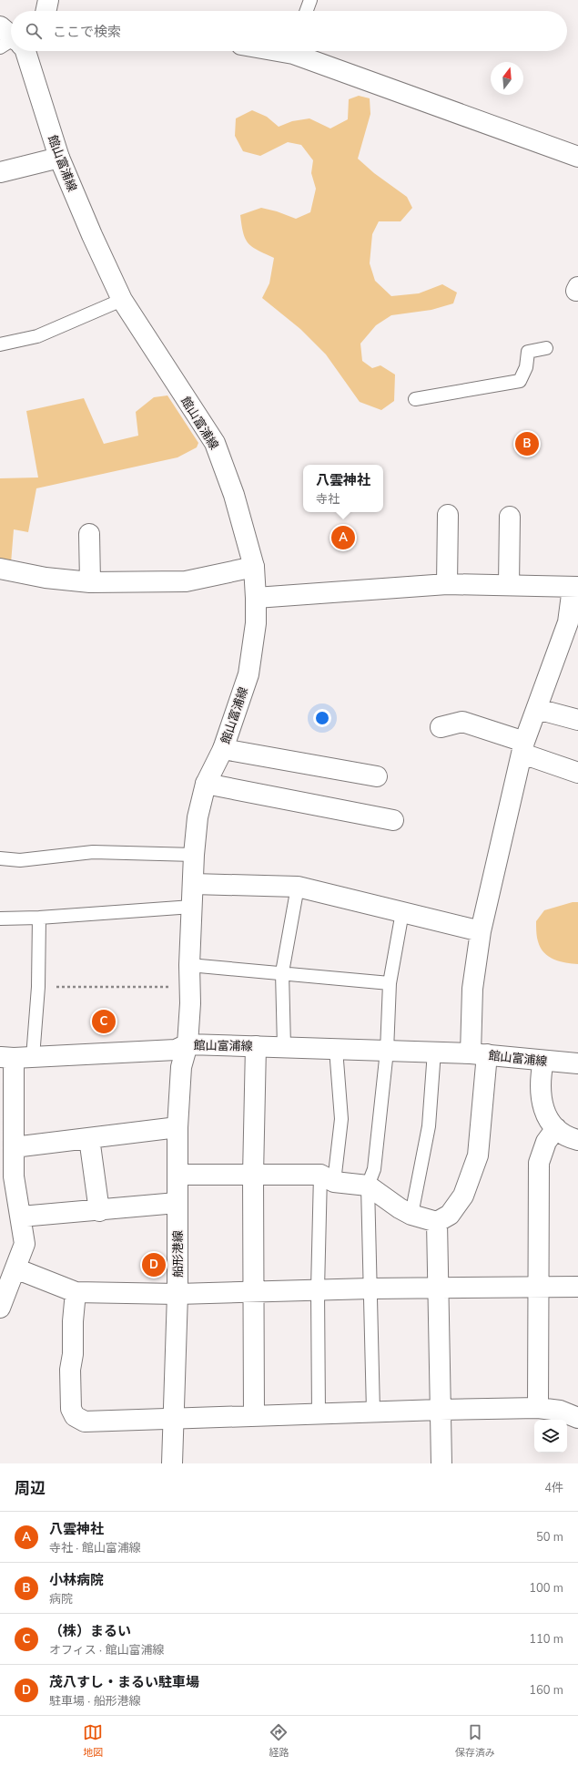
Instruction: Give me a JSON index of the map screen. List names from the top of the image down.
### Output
{
  "streets": {
    "street": ["館山富浦線", "船形港線"]
  },
  "crossings": [
    ["館山富浦線", "船形港線"]
  ],
  "north": "top",
  "page": {
    "search": "ここで検索",
    "pins": [
      "B",
      "A",
      "C",
      "D"
    ],
    "popup": ["八雲神社", "寺社"],
    "heading": ["周辺", "4件"],
    "list": [
      {
        "mark": "A",
        "name": "八雲神社",
        "note": "寺社 · 館山富浦線",
        "value": "50 m"
      },
      {
        "mark": "B",
        "name": "小林病院",
        "note": "病院",
        "value": "100 m"
      },
      {
        "mark": "C",
        "name": "（株）まるい",
        "note": "オフィス · 館山富浦線",
        "value": "110 m"
      },
      {
        "mark": "D",
        "name": "茂八すし・まるい駐車場",
        "note": "駐車場 · 船形港線",
        "value": "160 m"
      }
    ],
    "nav": ["地図", "経路", "保存済み"]
  }
}
